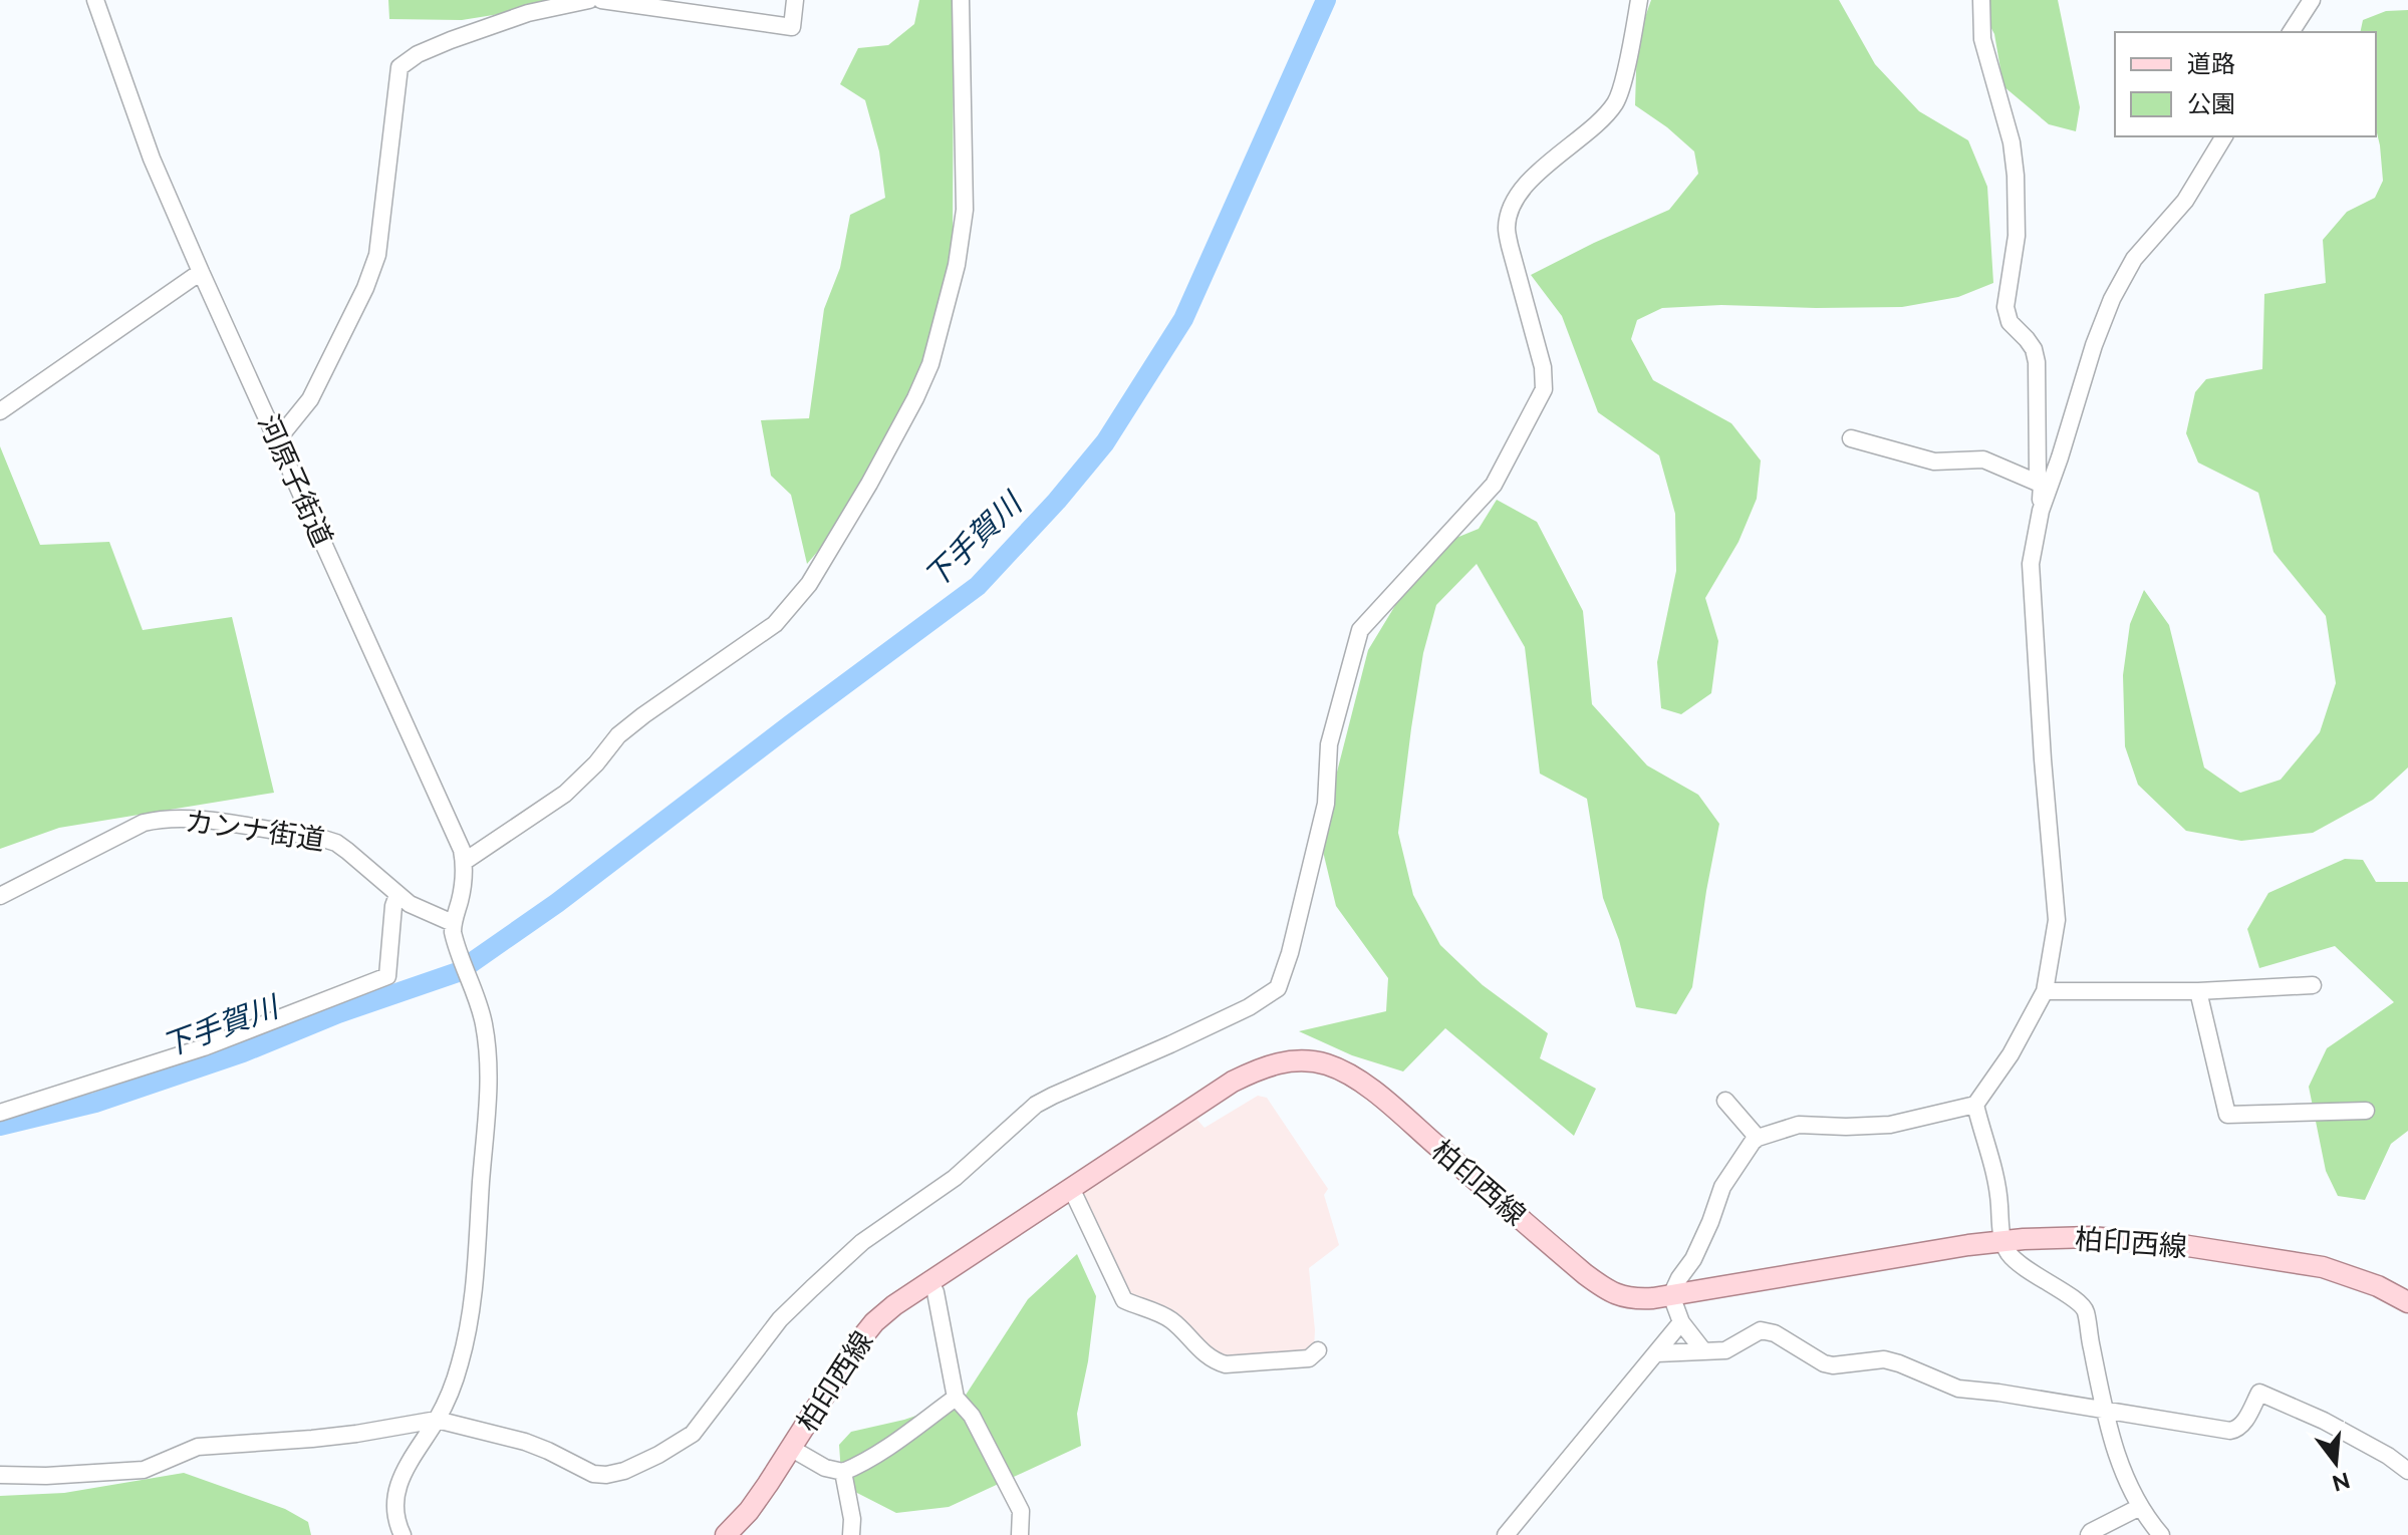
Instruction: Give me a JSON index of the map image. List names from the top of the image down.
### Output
{
  "streets": {
    "main road": ["柏印西線"],
    "street": ["河原子街道", "カンナ街道"]
  },
  "crossings": [
    ["河原子街道", "カンナ街道"]
  ],
  "water": ["下手賀川"],
  "legend": ["道路", "公園"],
  "north": "bottom"
}
